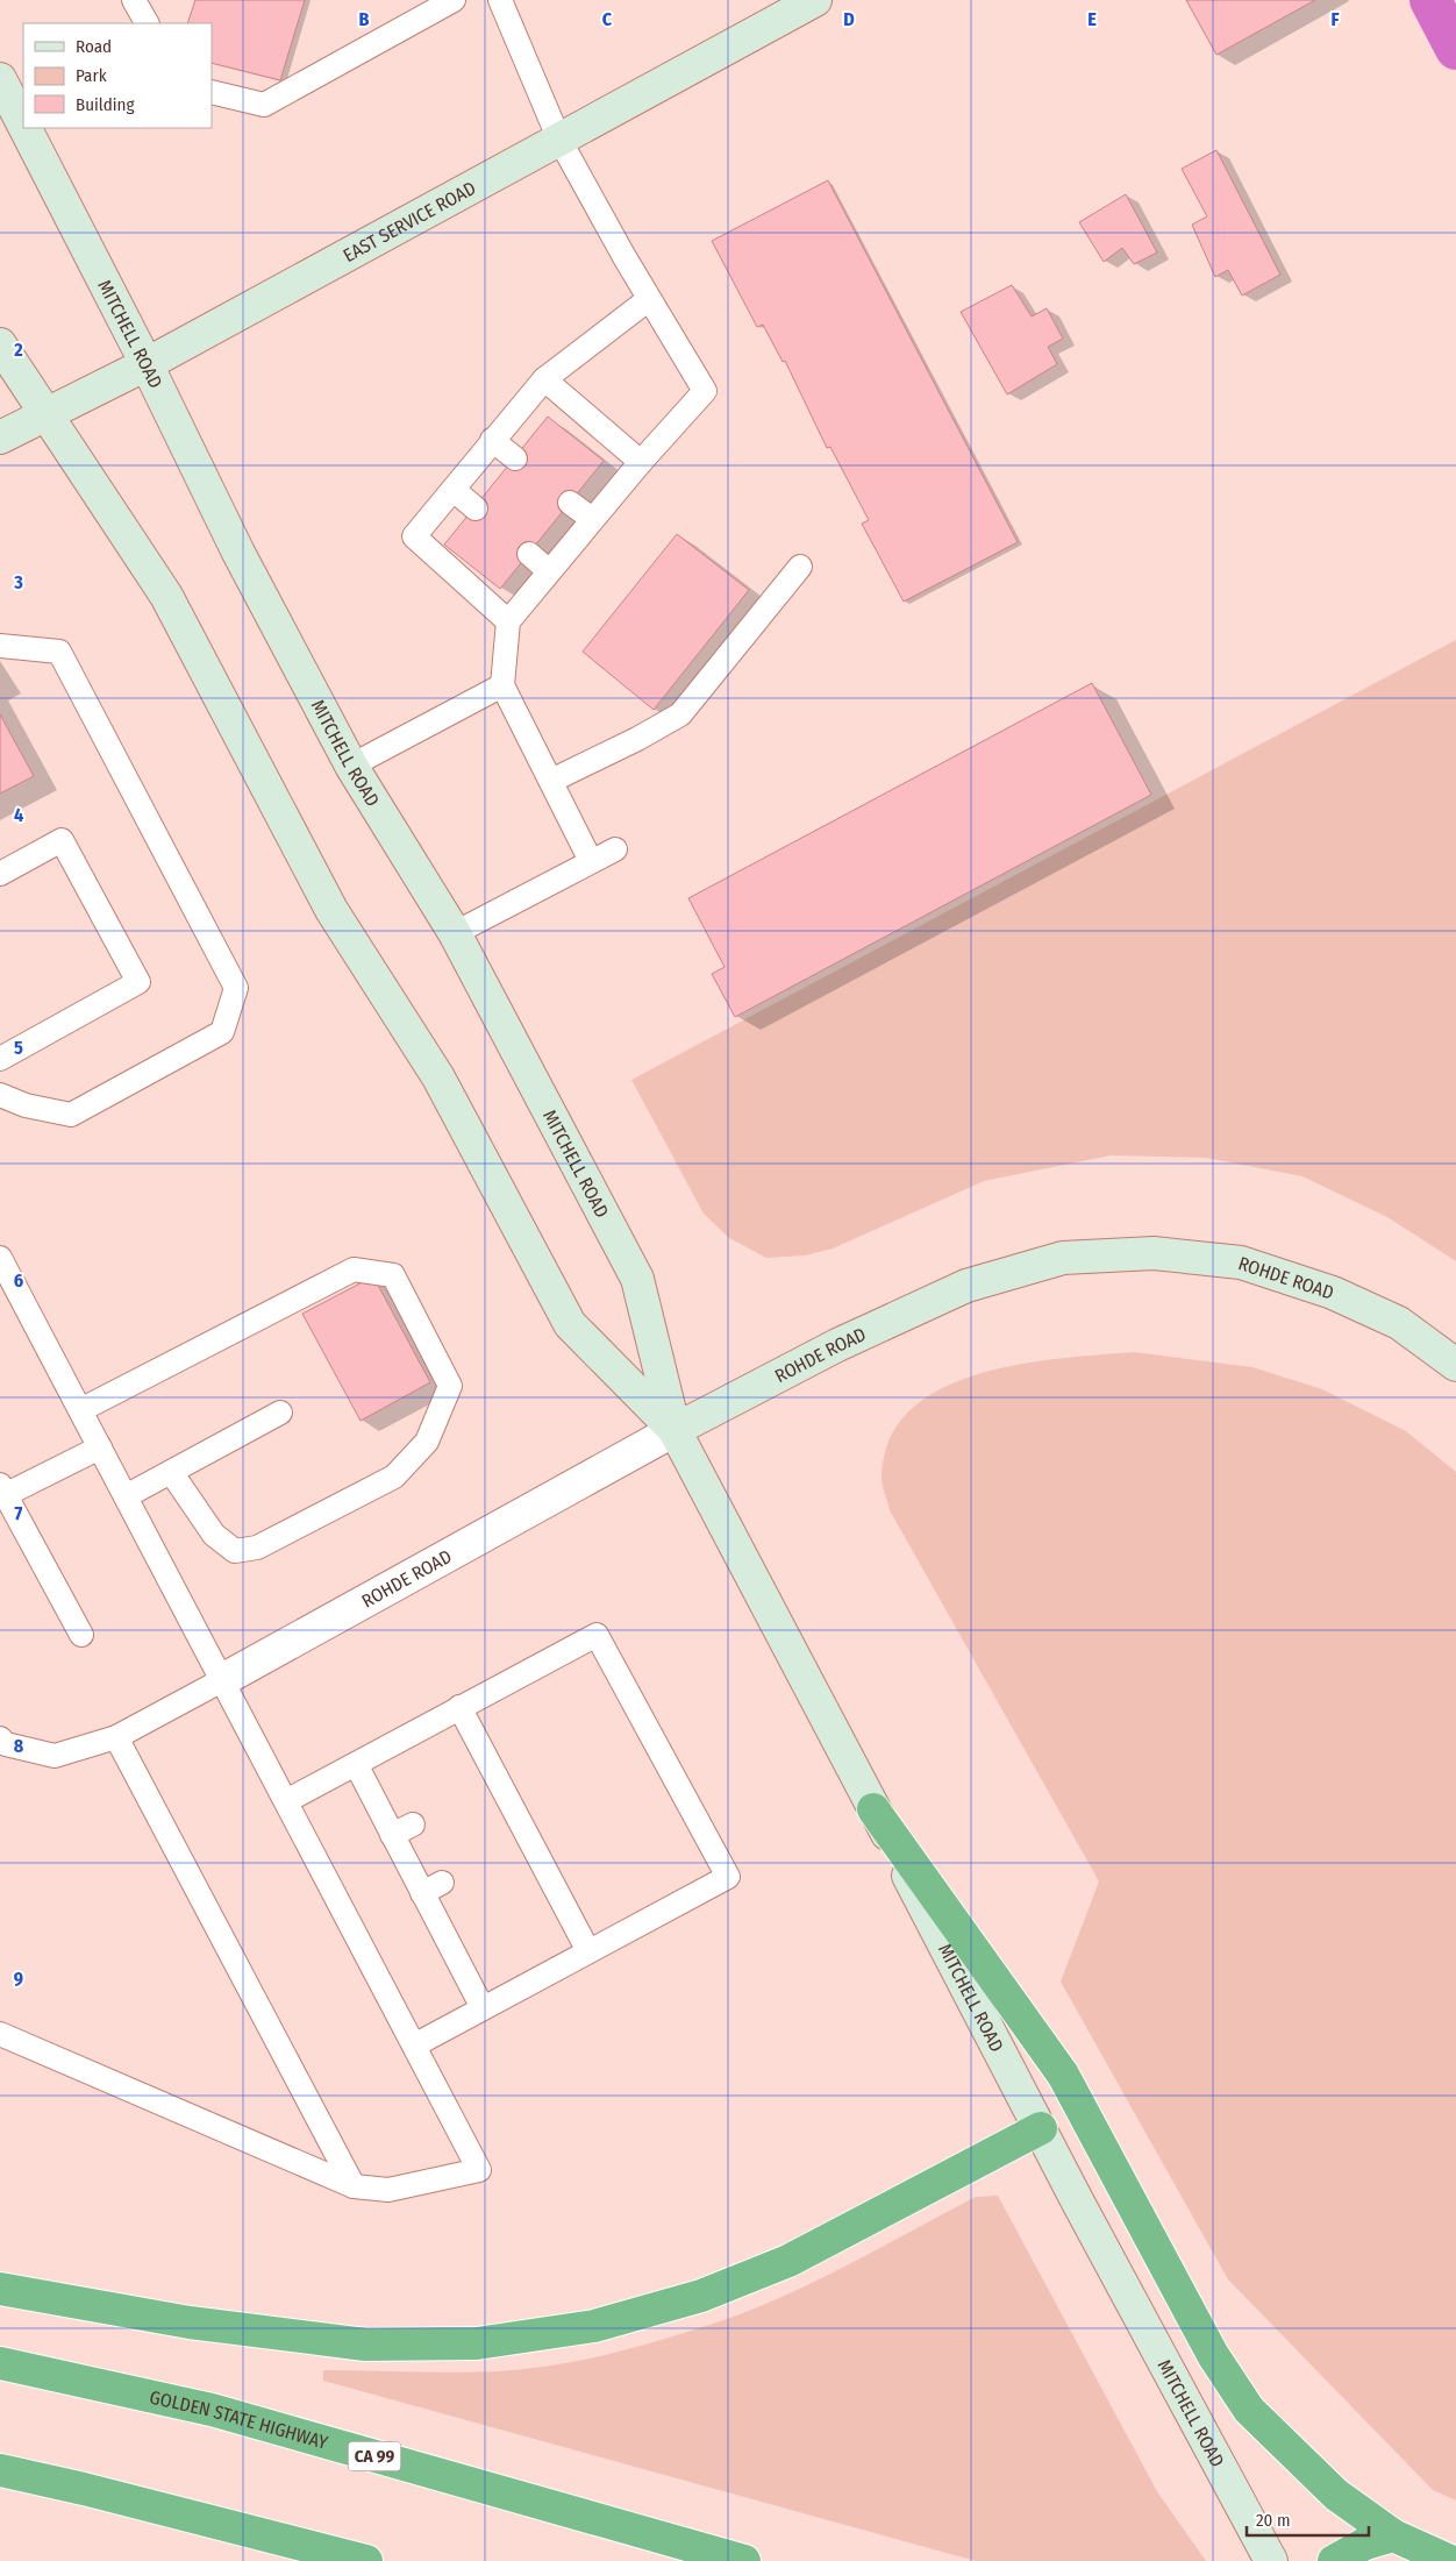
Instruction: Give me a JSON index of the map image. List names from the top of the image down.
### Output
{
  "streets": {
    "highway": ["GOLDEN STATE HIGHWAY", "CA 99"],
    "street": ["EAST SERVICE ROAD", "MITCHELL ROAD", "ROHDE ROAD"]
  },
  "crossings": [
    ["EAST SERVICE ROAD", "MITCHELL ROAD"],
    ["MITCHELL ROAD", "ROHDE ROAD"]
  ],
  "legend": ["Road", "Park", "Building"],
  "scale_bar": "20 m",
  "grid": {
    "columns": [
      "B",
      "C",
      "D",
      "E",
      "F"
    ],
    "rows": [
      "2",
      "3",
      "4",
      "5",
      "6",
      "7",
      "8",
      "9"
    ]
  }
}
